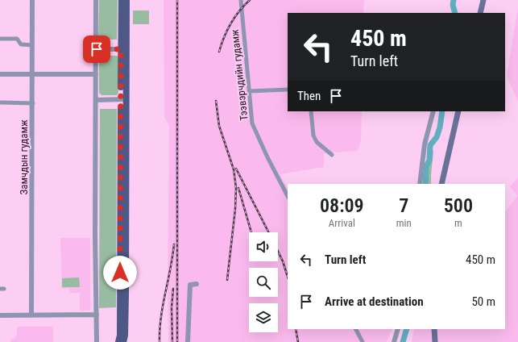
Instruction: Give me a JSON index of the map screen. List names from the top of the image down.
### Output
{
  "streets": {
    "street": ["Тээвэрчдийн гудамж", "Замчдын гудамж"]
  },
  "page": {
    "turn": ["450 m", "Turn left"],
    "then": "Then",
    "eta": [
      "08:09",
      "Arrival",
      "7",
      "min",
      "500",
      "m"
    ],
    "list": [
      {
        "name": "Turn left",
        "value": "450 m"
      },
      {
        "name": "Arrive at destination",
        "value": "50 m"
      }
    ]
  }
}
